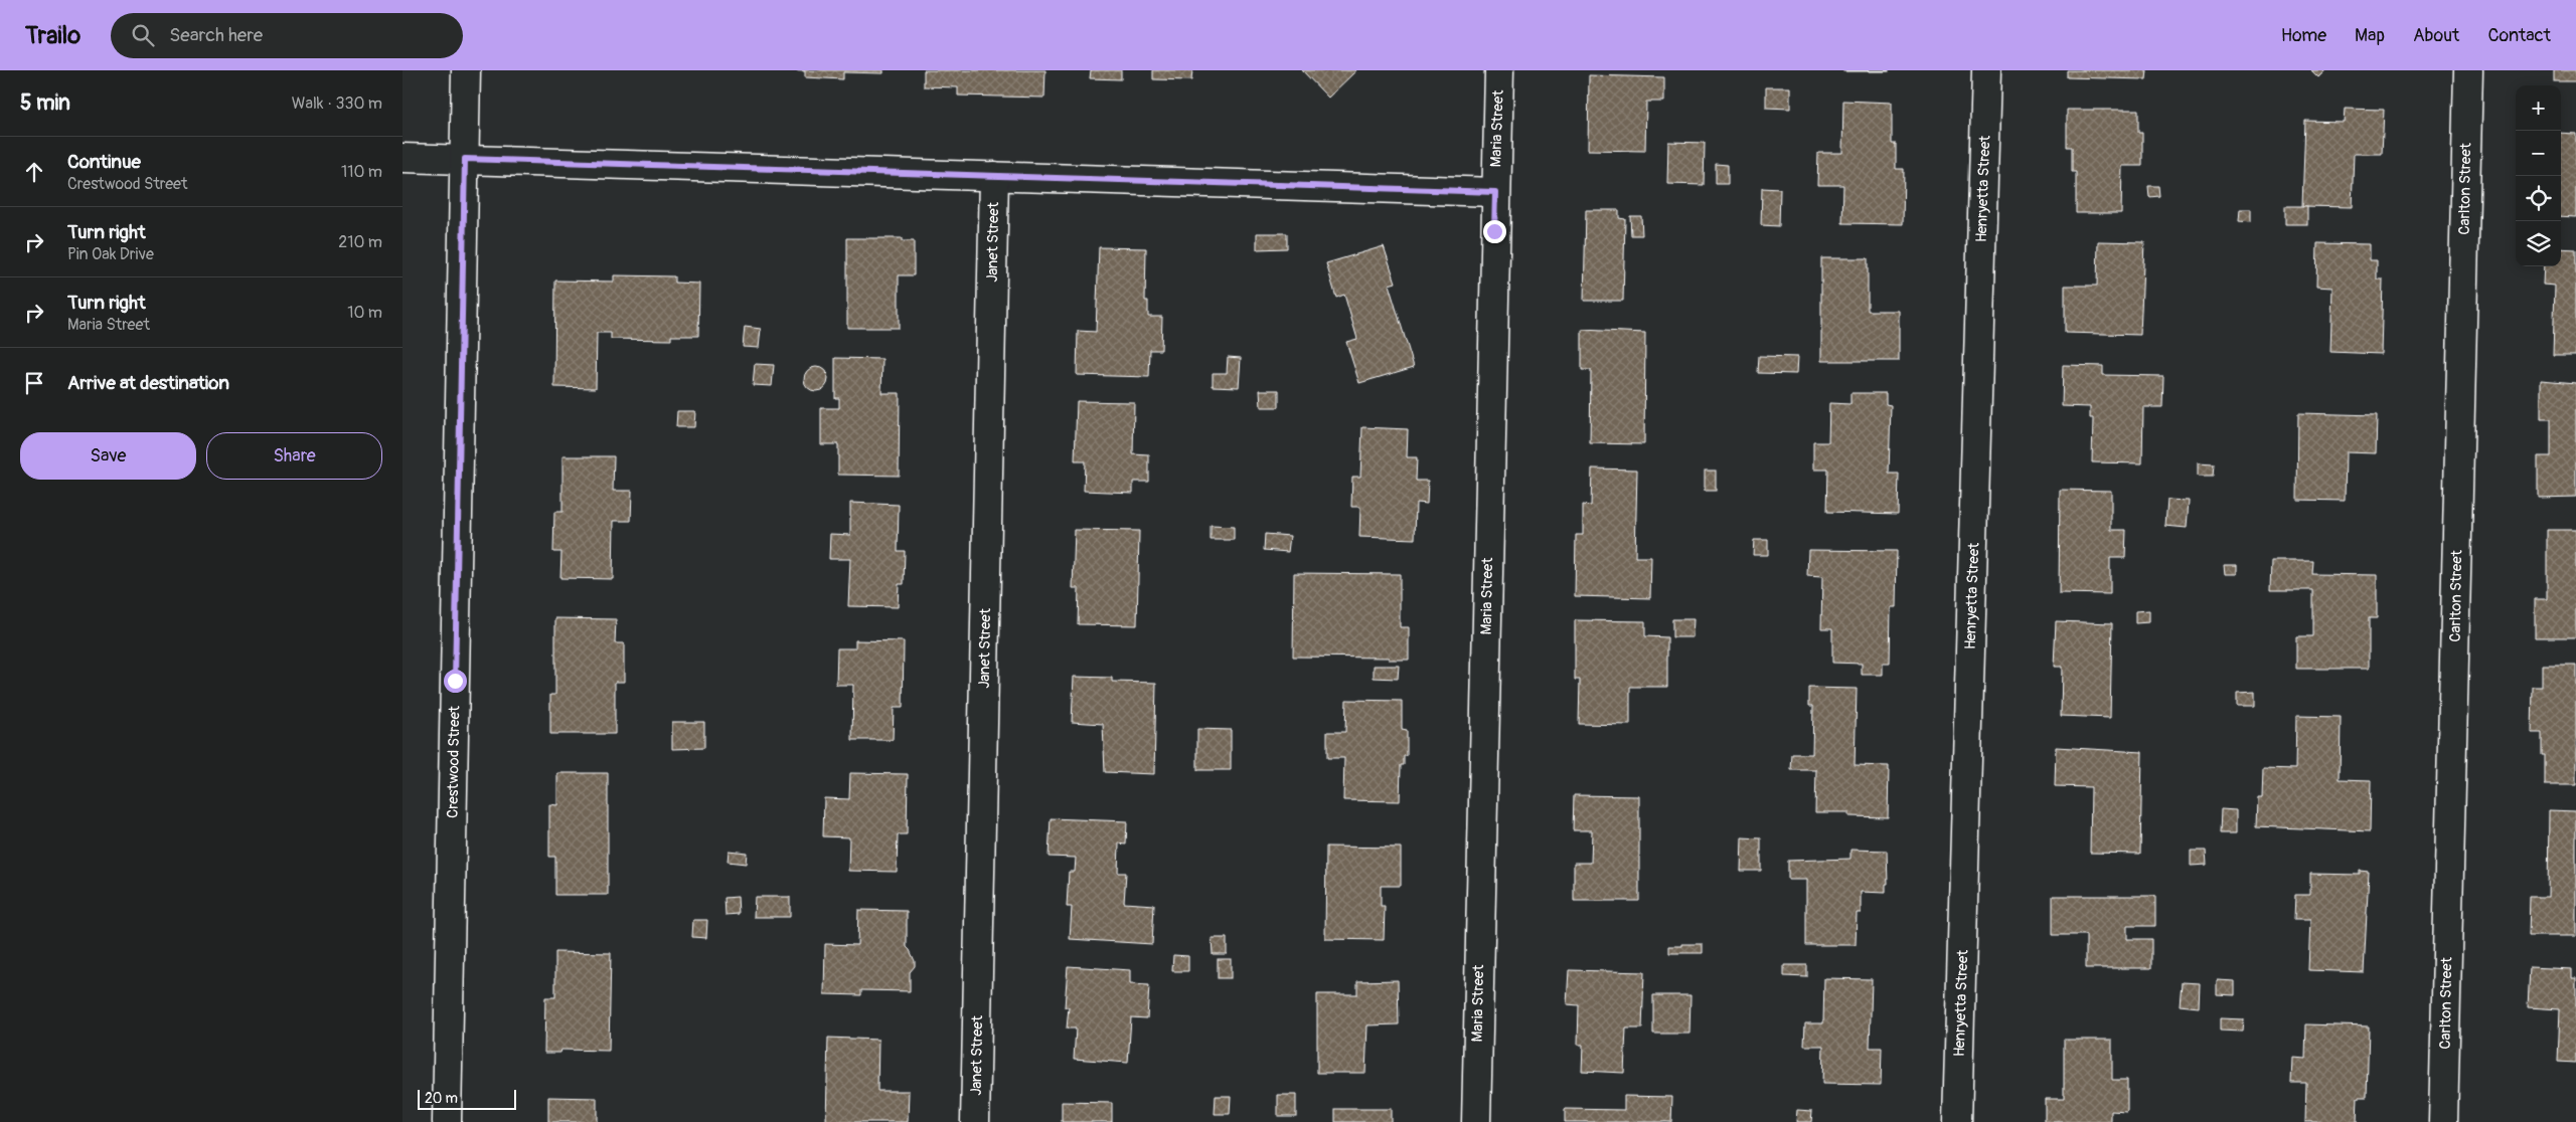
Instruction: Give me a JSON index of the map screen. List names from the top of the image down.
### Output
{
  "streets": {
    "street": [
      "Maria Street",
      "Henryetta Street",
      "Carlton Street",
      "Janet Street",
      "Crestwood Street"
    ]
  },
  "scale_bar": "20 m",
  "page": {
    "header": "Trailo",
    "search": "Search here",
    "nav": [
      "Home",
      "Map",
      "About",
      "Contact"
    ],
    "heading": ["5 min", "Walk · 330 m"],
    "map_buttons": ["+", "−"],
    "list": [
      ["Continue", "Crestwood Street", "110 m"],
      ["Turn right", "Pin Oak Drive", "210 m"],
      ["Turn right", "Maria Street", "10 m"],
      "Arrive at destination"
    ],
    "buttons": ["Save", "Share"],
    "scale": "20 m"
  }
}
